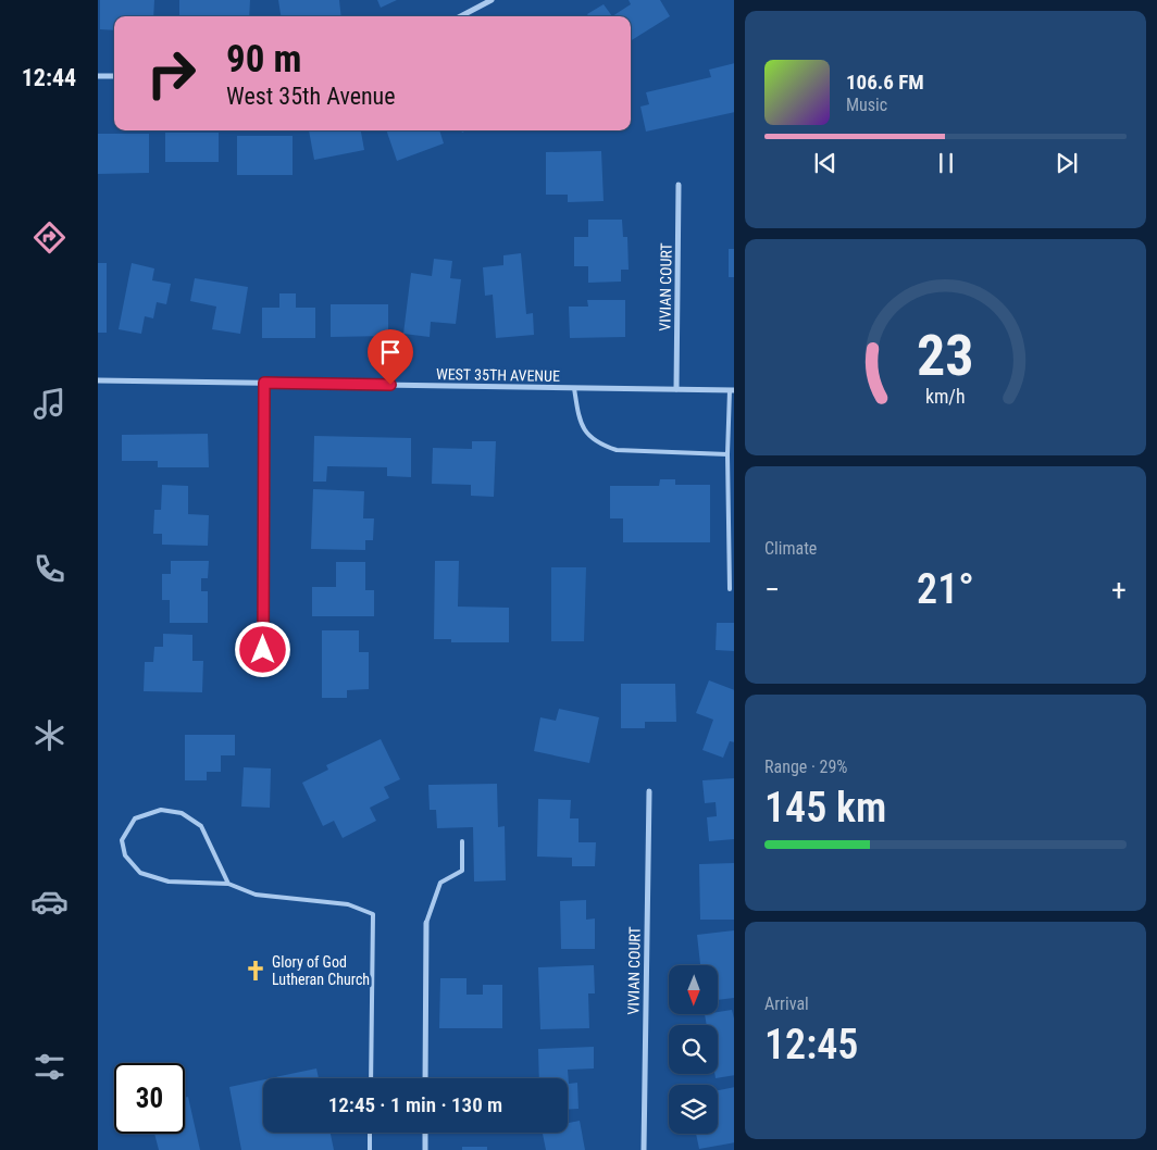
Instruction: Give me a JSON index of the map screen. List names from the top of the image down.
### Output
{
  "streets": {
    "street": ["VIVIAN COURT", "WEST 35TH AVENUE"]
  },
  "crossings": [
    ["VIVIAN COURT", "WEST 35TH AVENUE"]
  ],
  "places": {
    "church": ["Glory of God Lutheran Church"]
  },
  "north": "bottom",
  "page": {
    "tabs": "12:44",
    "turn": ["90 m", "West 35th Avenue"],
    "song": ["106.6 FM", "Music"],
    "tile": [
      "Climate",
      ["Range · 29%", "145 km"],
      ["Arrival", "12:45"]
    ],
    "heat": ["−", "21°", "+"],
    "limit": "30",
    "trip": "12:45 · 1 min · 130 m",
    "gauge": ["23", "km/h"]
  }
}
